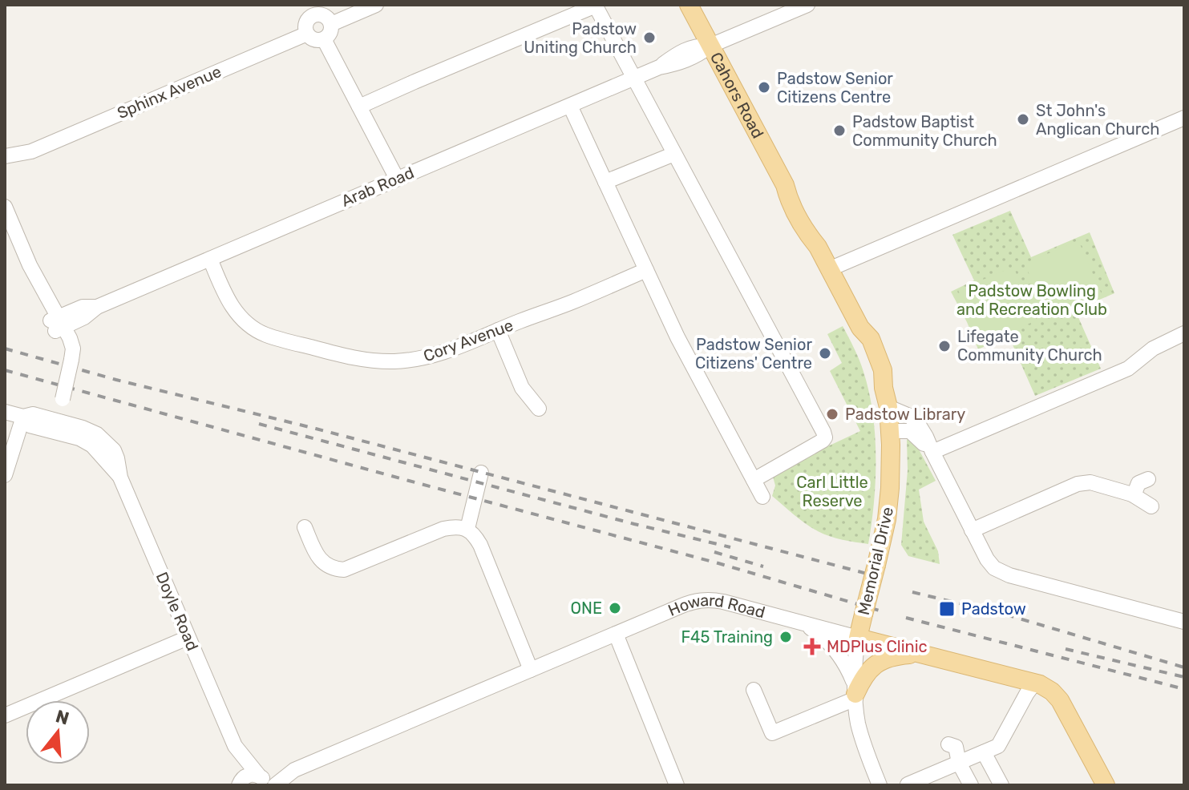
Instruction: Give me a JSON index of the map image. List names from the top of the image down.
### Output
{
  "streets": {
    "main road": ["Cahors Road", "Memorial Drive", "Howard Road"],
    "street": [
      "Sphinx Avenue",
      "Arab Road",
      "Cory Avenue",
      "Doyle Road"
    ]
  },
  "crossings": [
    ["Cahors Road", "Arab Road"],
    ["Cahors Road", "Memorial Drive"],
    ["Arab Road", "Cory Avenue"],
    ["Memorial Drive", "Howard Road"],
    ["Doyle Road", "Howard Road"]
  ],
  "parks": ["Padstow Bowling and Recreation Club", "Carl Little Reserve"],
  "places": {
    "other": [
      "Padstow Uniting Church",
      "Padstow Senior Citizens Centre",
      "St John's Anglican Church",
      "Padstow Baptist Community Church",
      "Lifegate Community Church",
      "Padstow Senior Citizens' Centre",
      "Padstow Library",
      "ONE",
      "F45 Training"
    ],
    "transit": ["Padstow"],
    "health": ["MDPlus Clinic"]
  },
  "north": "top"
}
